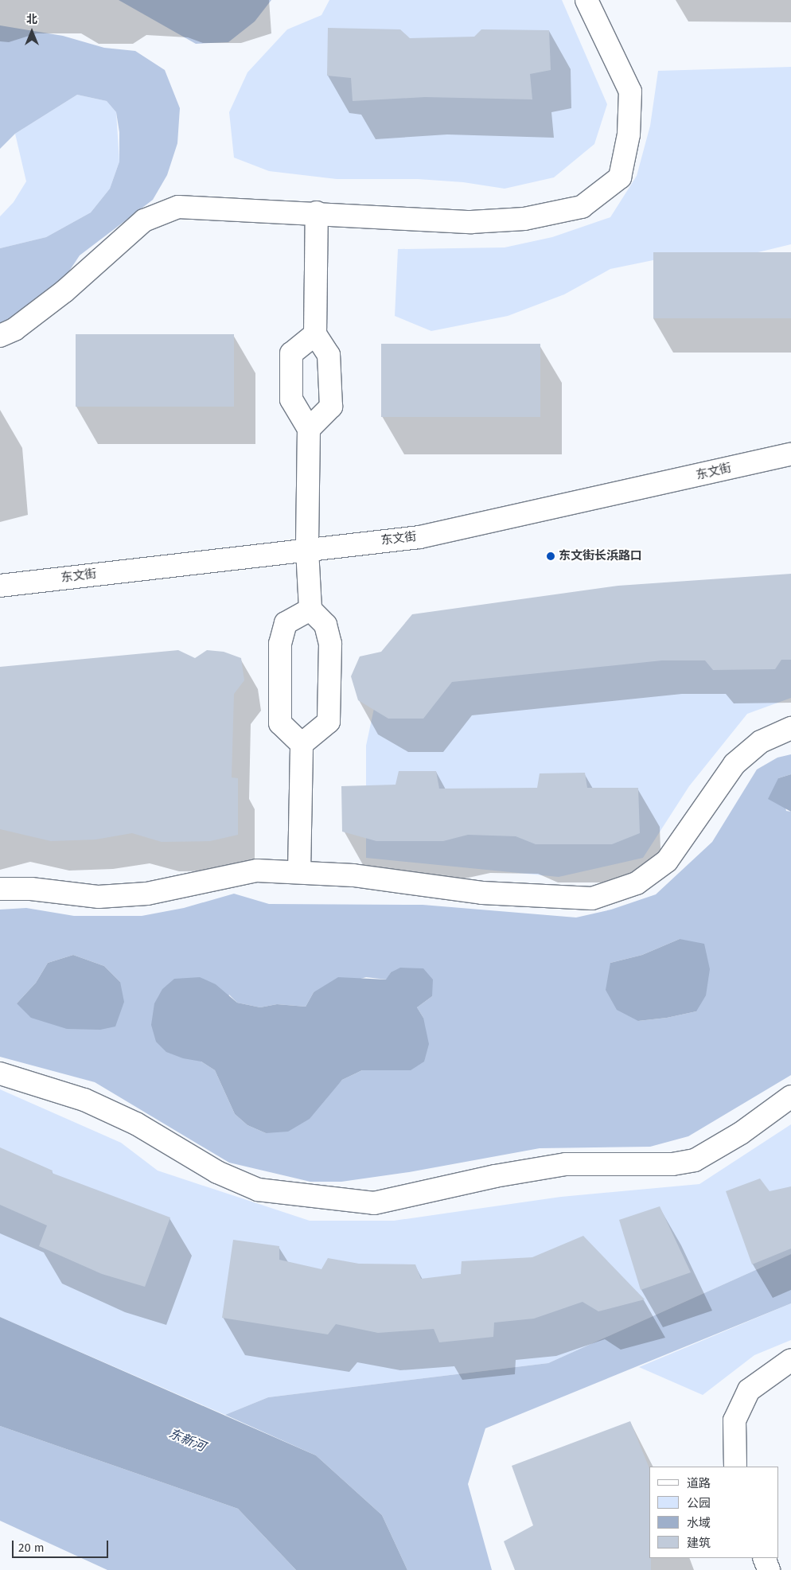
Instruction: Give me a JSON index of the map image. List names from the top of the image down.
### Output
{
  "streets": {
    "street": ["东文街"]
  },
  "water": ["东新河"],
  "places": ["东文街长浜路口"],
  "legend": [
    "道路",
    "公园",
    "水域",
    "建筑"
  ],
  "scale_bar": "20 m",
  "north": "top"
}
